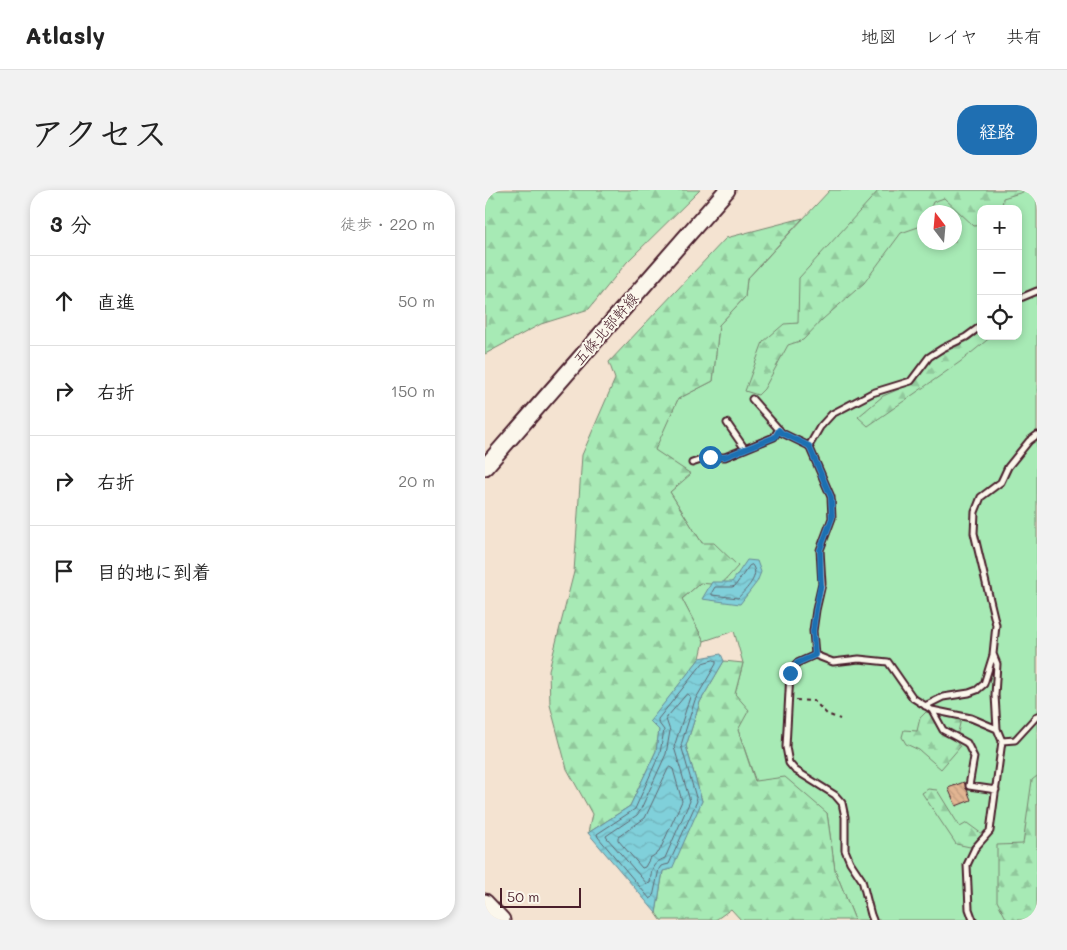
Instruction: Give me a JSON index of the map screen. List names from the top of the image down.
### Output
{
  "streets": {
    "street": ["五條北部幹線"]
  },
  "scale_bar": "50 m",
  "north": "top",
  "page": {
    "header": "Atlasly",
    "nav": ["地図", "レイヤ", "共有"],
    "title": "アクセス",
    "buttons": "経路",
    "heading": ["3 分", "徒歩 · 220 m"],
    "map_buttons": ["+", "−"],
    "list": [
      ["直進", "50 m"],
      ["右折", "150 m"],
      ["右折", "20 m"],
      "目的地に到着"
    ],
    "scale": "50 m"
  }
}
